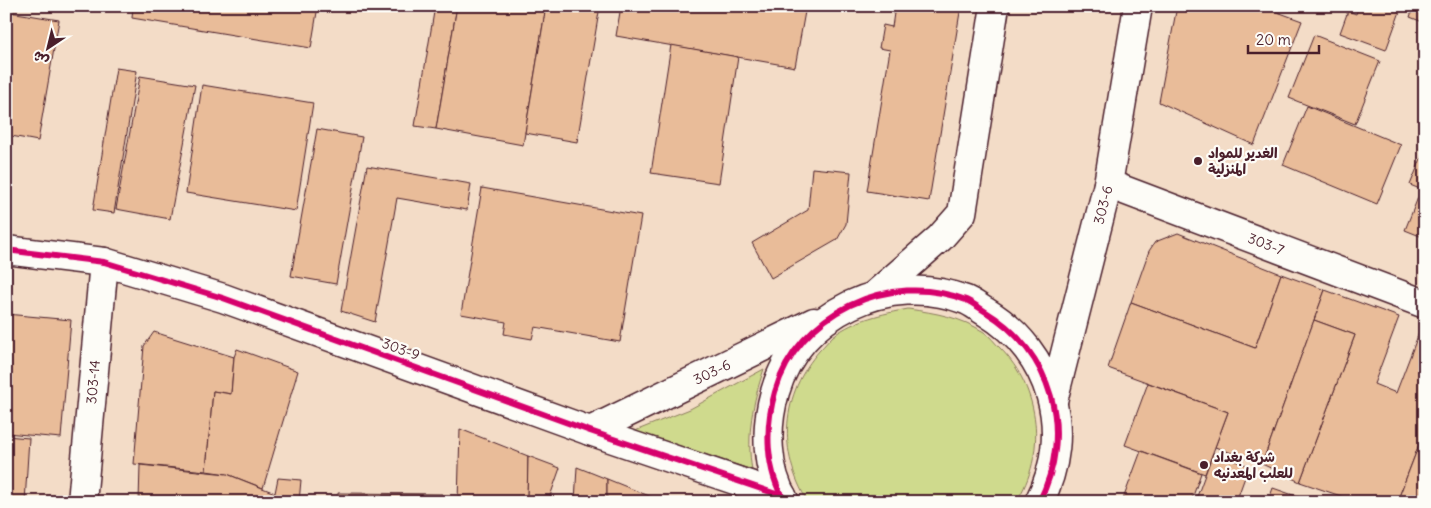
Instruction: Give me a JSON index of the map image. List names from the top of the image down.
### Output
{
  "streets": {
    "street": [
      "303-6",
      "303-7",
      "303-9",
      "303-14"
    ]
  },
  "crossings": [
    ["303-6", "303-7"],
    ["303-6", "303-9"],
    ["303-9", "303-14"]
  ],
  "places": ["الغدير للمواد المنزلية", "شركة بغداد للعلب المعدنيه"],
  "scale_bar": "20 m",
  "north": "bottom left"
}
